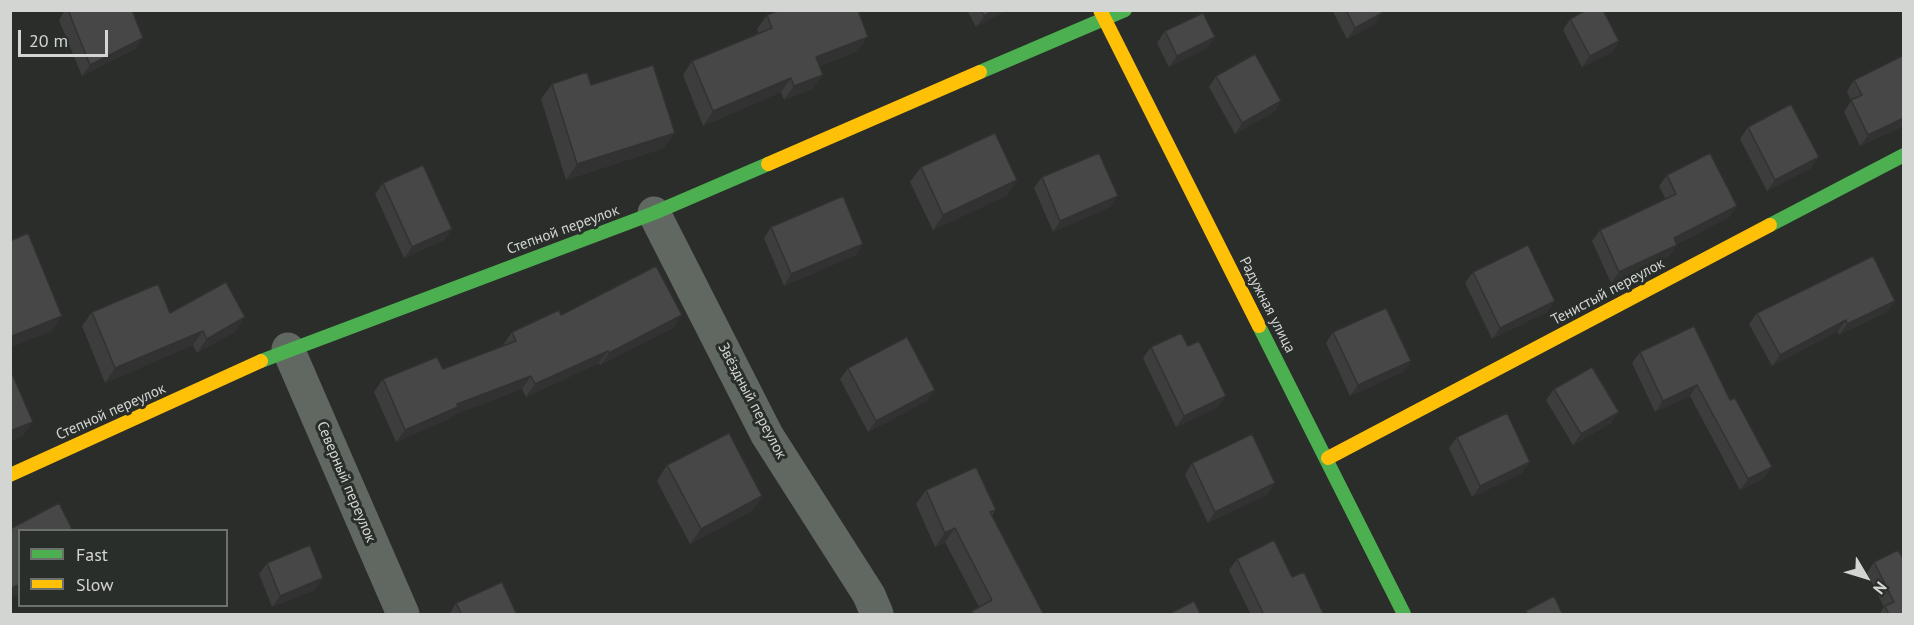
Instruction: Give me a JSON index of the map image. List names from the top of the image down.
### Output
{
  "streets": {
    "street": [
      "Степной переулок",
      "Тенистый переулок",
      "Радужная улица",
      "Звёздный переулок",
      "Северный переулок"
    ]
  },
  "crossings": [
    ["Степной переулок", "Радужная улица"],
    ["Степной переулок", "Звёздный переулок"],
    ["Степной переулок", "Северный переулок"],
    ["Тенистый переулок", "Радужная улица"]
  ],
  "legend": ["Fast", "Slow"],
  "scale_bar": "20 m",
  "north": "bottom right"
}
